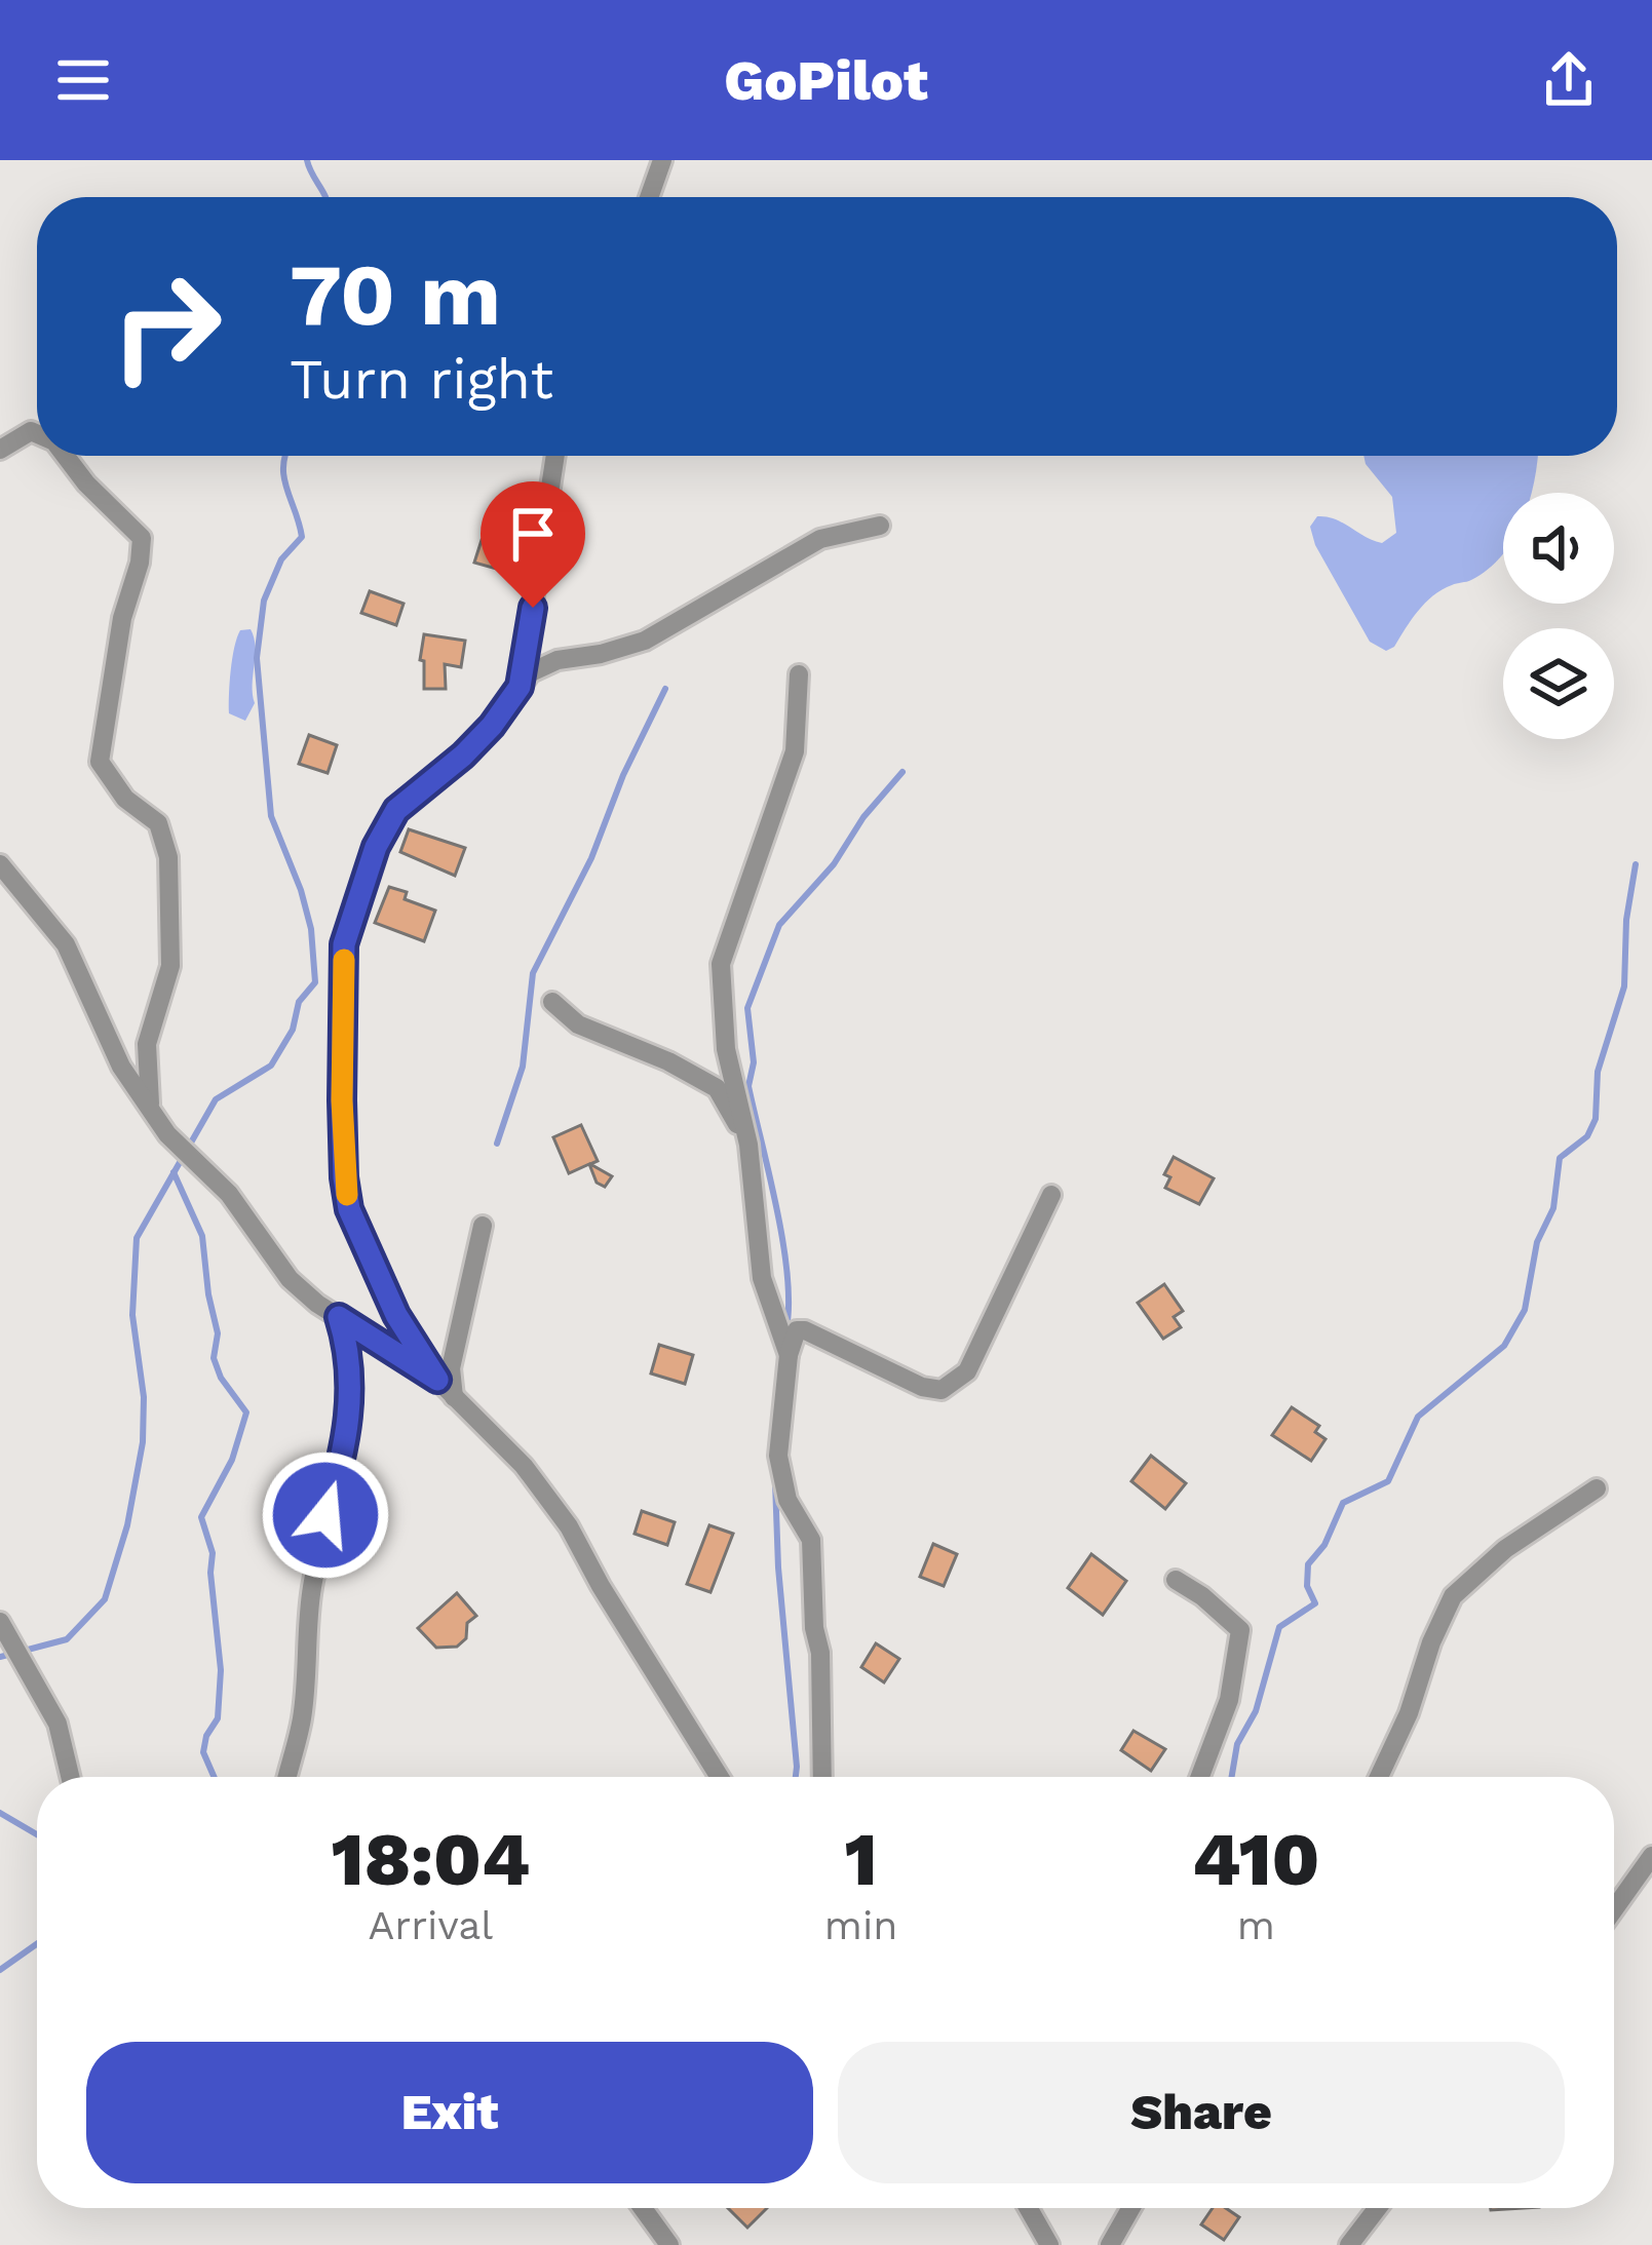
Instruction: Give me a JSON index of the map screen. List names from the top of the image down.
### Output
{
  "page": {
    "header": "GoPilot",
    "turn": ["70 m", "Turn right"],
    "eta": [
      "18:04",
      "Arrival",
      "1",
      "min",
      "410",
      "m"
    ],
    "buttons": ["Exit", "Share"]
  }
}
